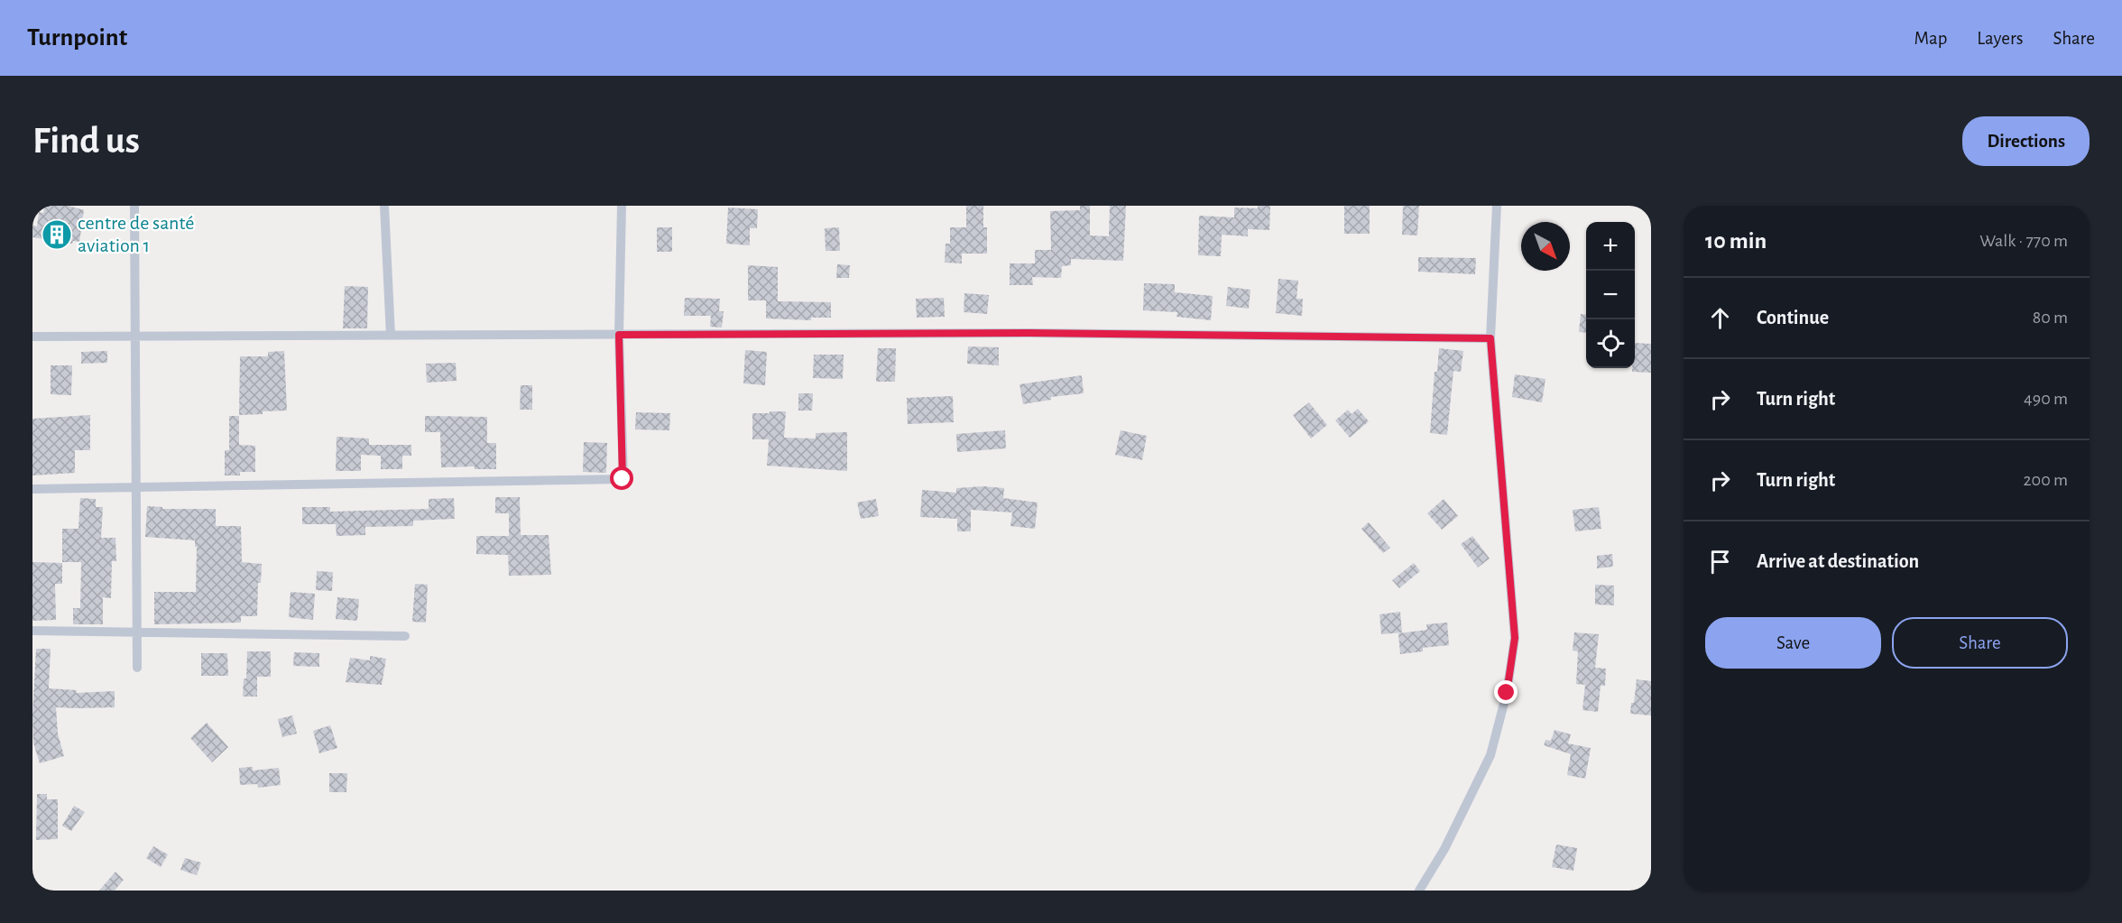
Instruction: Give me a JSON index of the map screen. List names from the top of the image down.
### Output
{
  "places": {
    "building": ["centre de santé aviation 1"]
  },
  "north": "bottom right",
  "page": {
    "header": "Turnpoint",
    "nav": ["Map", "Layers", "Share"],
    "buttons": [
      "Directions",
      ["Save", "Share"]
    ],
    "title": "Find us",
    "heading": ["10 min", "Walk · 770 m"],
    "map_buttons": ["+", "−"],
    "list": [
      ["Continue", "80 m"],
      ["Turn right", "490 m"],
      ["Turn right", "200 m"],
      "Arrive at destination"
    ]
  }
}
